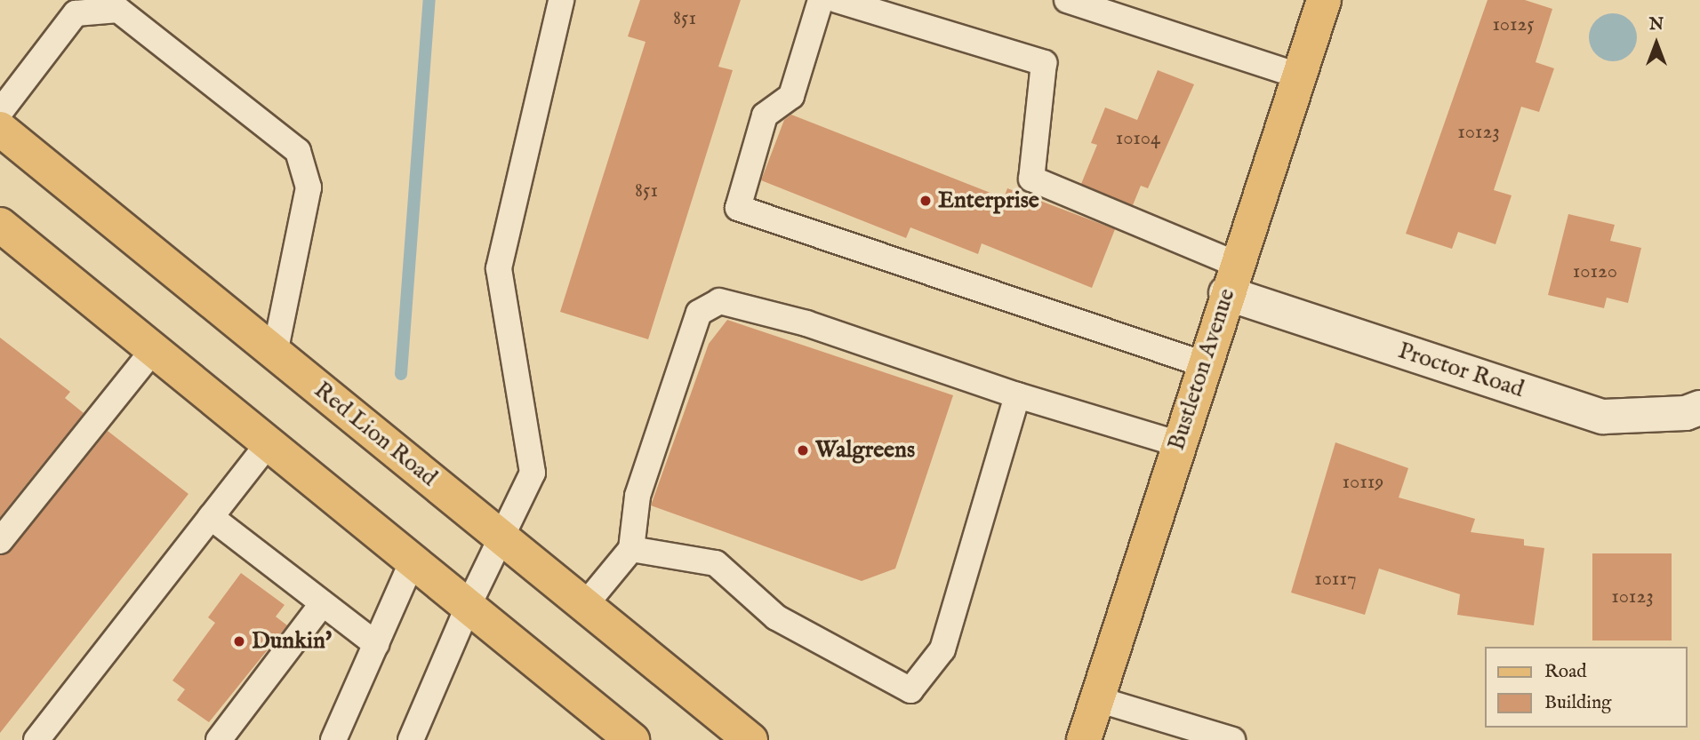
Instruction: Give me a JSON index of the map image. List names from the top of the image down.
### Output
{
  "streets": {
    "main road": ["Bustleton Avenue", "Red Lion Road"],
    "street": ["Proctor Road"]
  },
  "crossings": [
    ["Bustleton Avenue", "Proctor Road"]
  ],
  "places": ["Enterprise", "Walgreens", "Dunkin'"],
  "house_numbers": [
    "851",
    "10125",
    "10123",
    "10104",
    "851",
    "10120",
    "10119",
    "10117",
    "10123"
  ],
  "legend": ["Road", "Building"],
  "north": "top"
}
